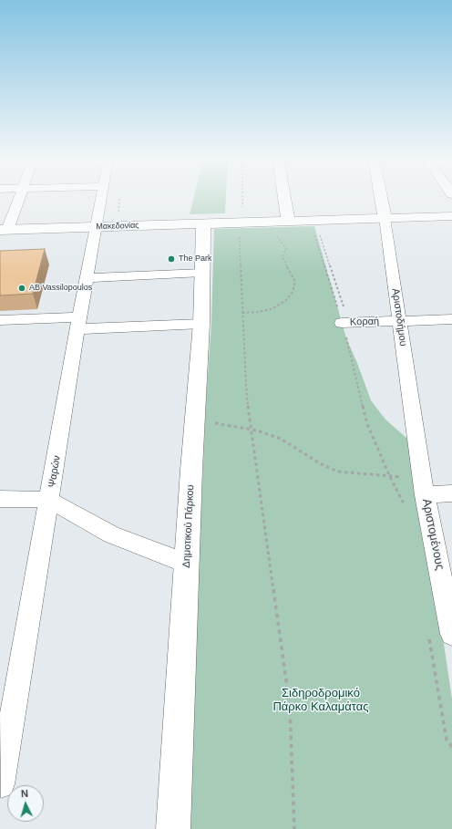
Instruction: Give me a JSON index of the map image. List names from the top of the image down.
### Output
{
  "streets": {
    "street": [
      "Μακεδονίας",
      "Αριστοδήμου",
      "Κοραή",
      "Ψαρών",
      "Δημοτικού Πάρκου",
      "Αριστομένους"
    ]
  },
  "crossings": [
    ["Μακεδονίας", "Αριστοδήμου"],
    ["Μακεδονίας", "Ψαρών"],
    ["Μακεδονίας", "Δημοτικού Πάρκου"],
    ["Αριστοδήμου", "Κοραή"],
    ["Αριστοδήμου", "Αριστομένους"]
  ],
  "parks": ["Σιδηροδρομικό Πάρκο Καλαμάτας"],
  "places": ["The Park", "AB Vassilopoulos"],
  "north": "top"
}
